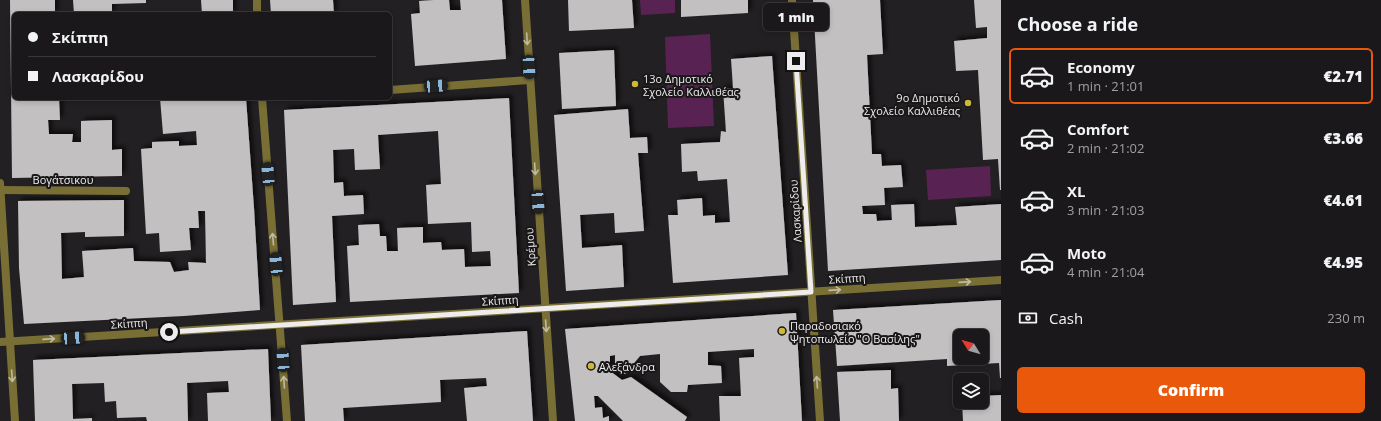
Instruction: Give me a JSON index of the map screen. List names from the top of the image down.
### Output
{
  "streets": {
    "street": [
      "Βογάτσικου",
      "Λασκαρίδου",
      "Κρέμου",
      "Σκίππη"
    ]
  },
  "crossings": [
    ["Λασκαρίδου", "Σκίππη"],
    ["Κρέμου", "Σκίππη"]
  ],
  "one_way": ["Κρέμου", "Σκίππη"],
  "places": [
    "13ο Δημοτικό Σχολείο Καλλιθέας",
    "9ο Δημοτικό Σχολείο Καλλιθέας",
    "Παραδοσιακό Ψητοπωλείο \"Ο Βασίλης\"",
    "Αλεξάνδρα"
  ],
  "north": "top left",
  "page": {
    "heading": "Choose a ride",
    "bubble": "1 min",
    "banner": ["Σκίππη", "Λασκαρίδου"],
    "list": [
      {
        "name": "Economy",
        "note": "1 min · 21:01",
        "value": "€2.71"
      },
      {
        "name": "Comfort",
        "note": "2 min · 21:02",
        "value": "€3.66"
      },
      {
        "name": "XL",
        "note": "3 min · 21:03",
        "value": "€4.61"
      },
      {
        "name": "Moto",
        "note": "4 min · 21:04",
        "value": "€4.95"
      }
    ],
    "pay": ["Cash", "230 m"],
    "buttons": "Confirm"
  }
}
